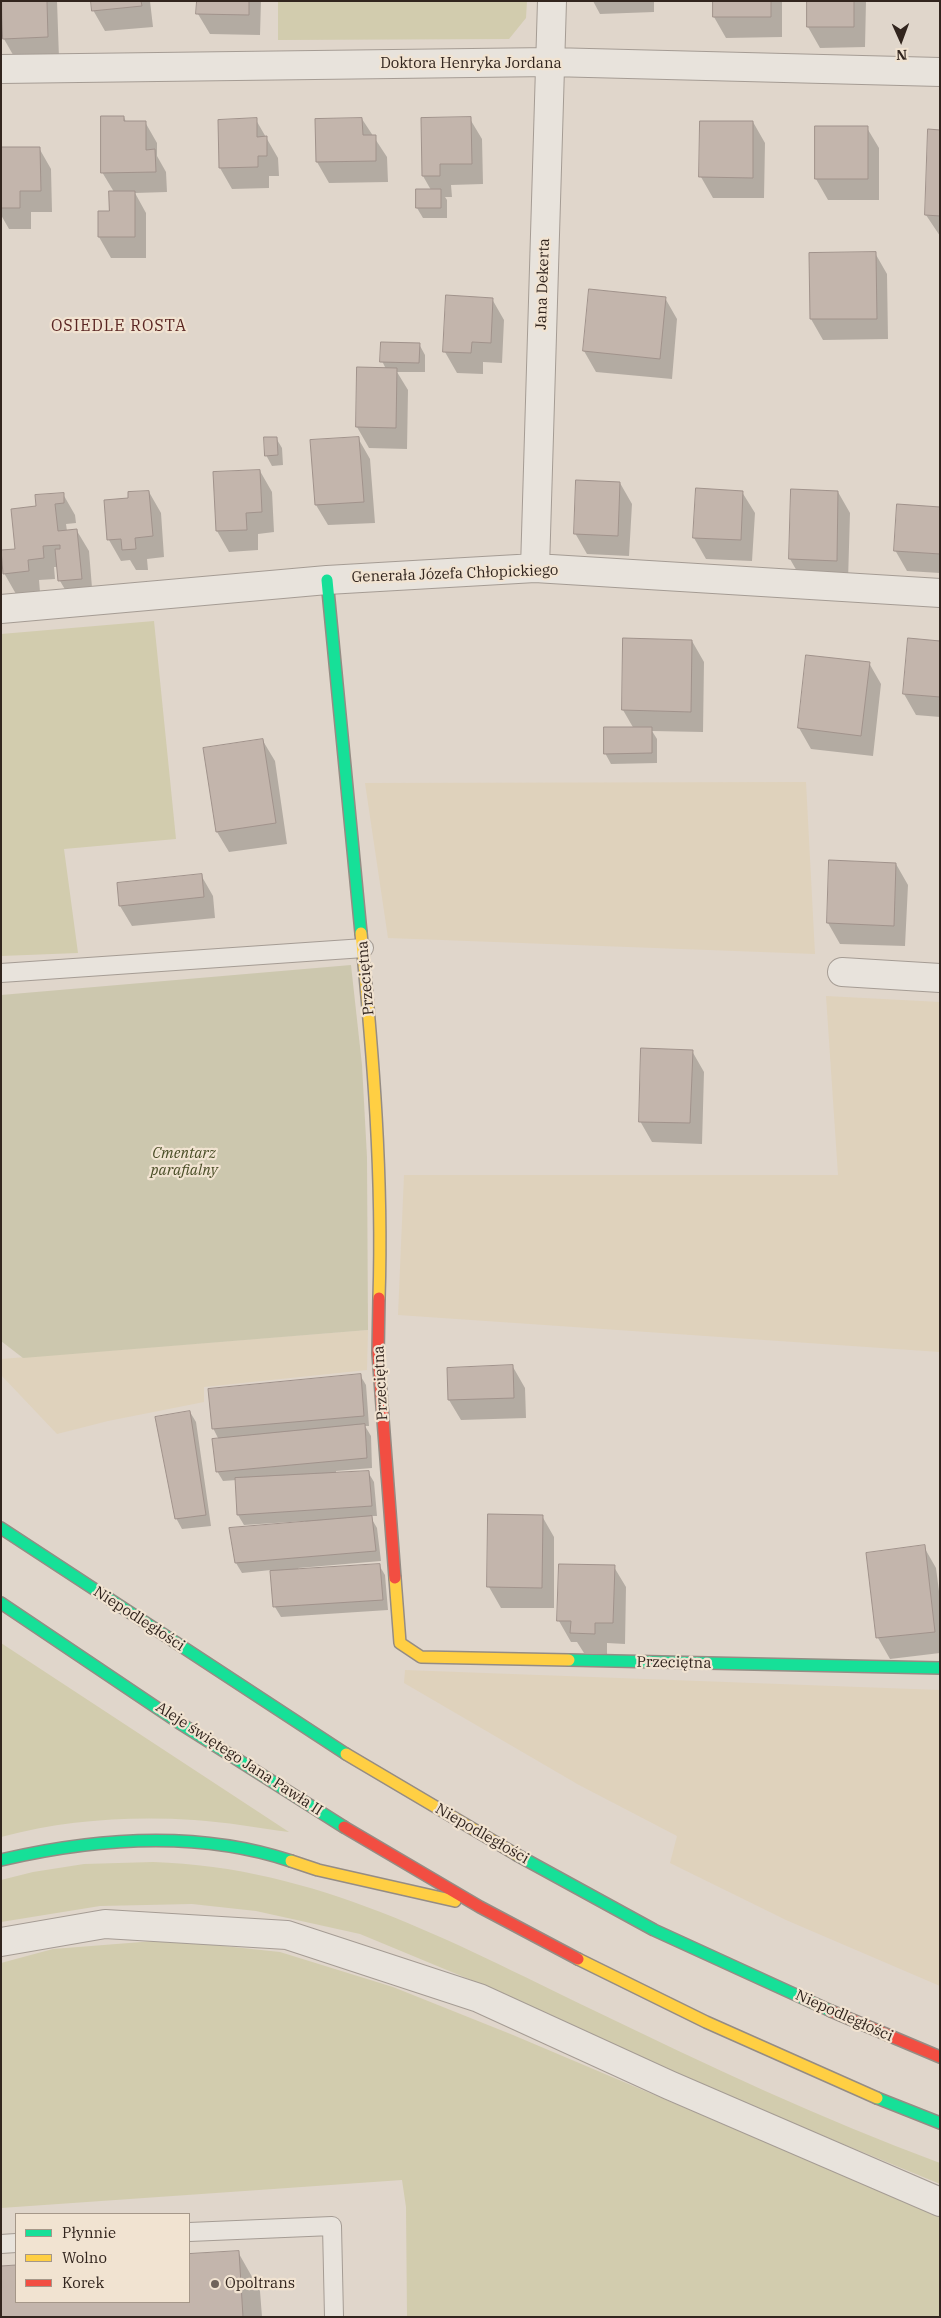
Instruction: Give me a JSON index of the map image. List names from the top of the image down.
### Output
{
  "streets": {
    "main road": ["Przeciętna", "Niepodległości", "Aleje świętego Jana Pawła II"],
    "street": ["Doktora Henryka Jordana", "Jana Dekerta", "Generała Józefa Chłopickiego"]
  },
  "crossings": [
    ["Doktora Henryka Jordana", "Jana Dekerta"],
    ["Jana Dekerta", "Generała Józefa Chłopickiego"],
    ["Generała Józefa Chłopickiego", "Przeciętna"]
  ],
  "districts": ["OSIEDLE ROSTA"],
  "parks": ["Cmentarz parafialny"],
  "places": ["Opoltrans"],
  "legend": ["Płynnie", "Wolno", "Korek"],
  "north": "bottom"
}
